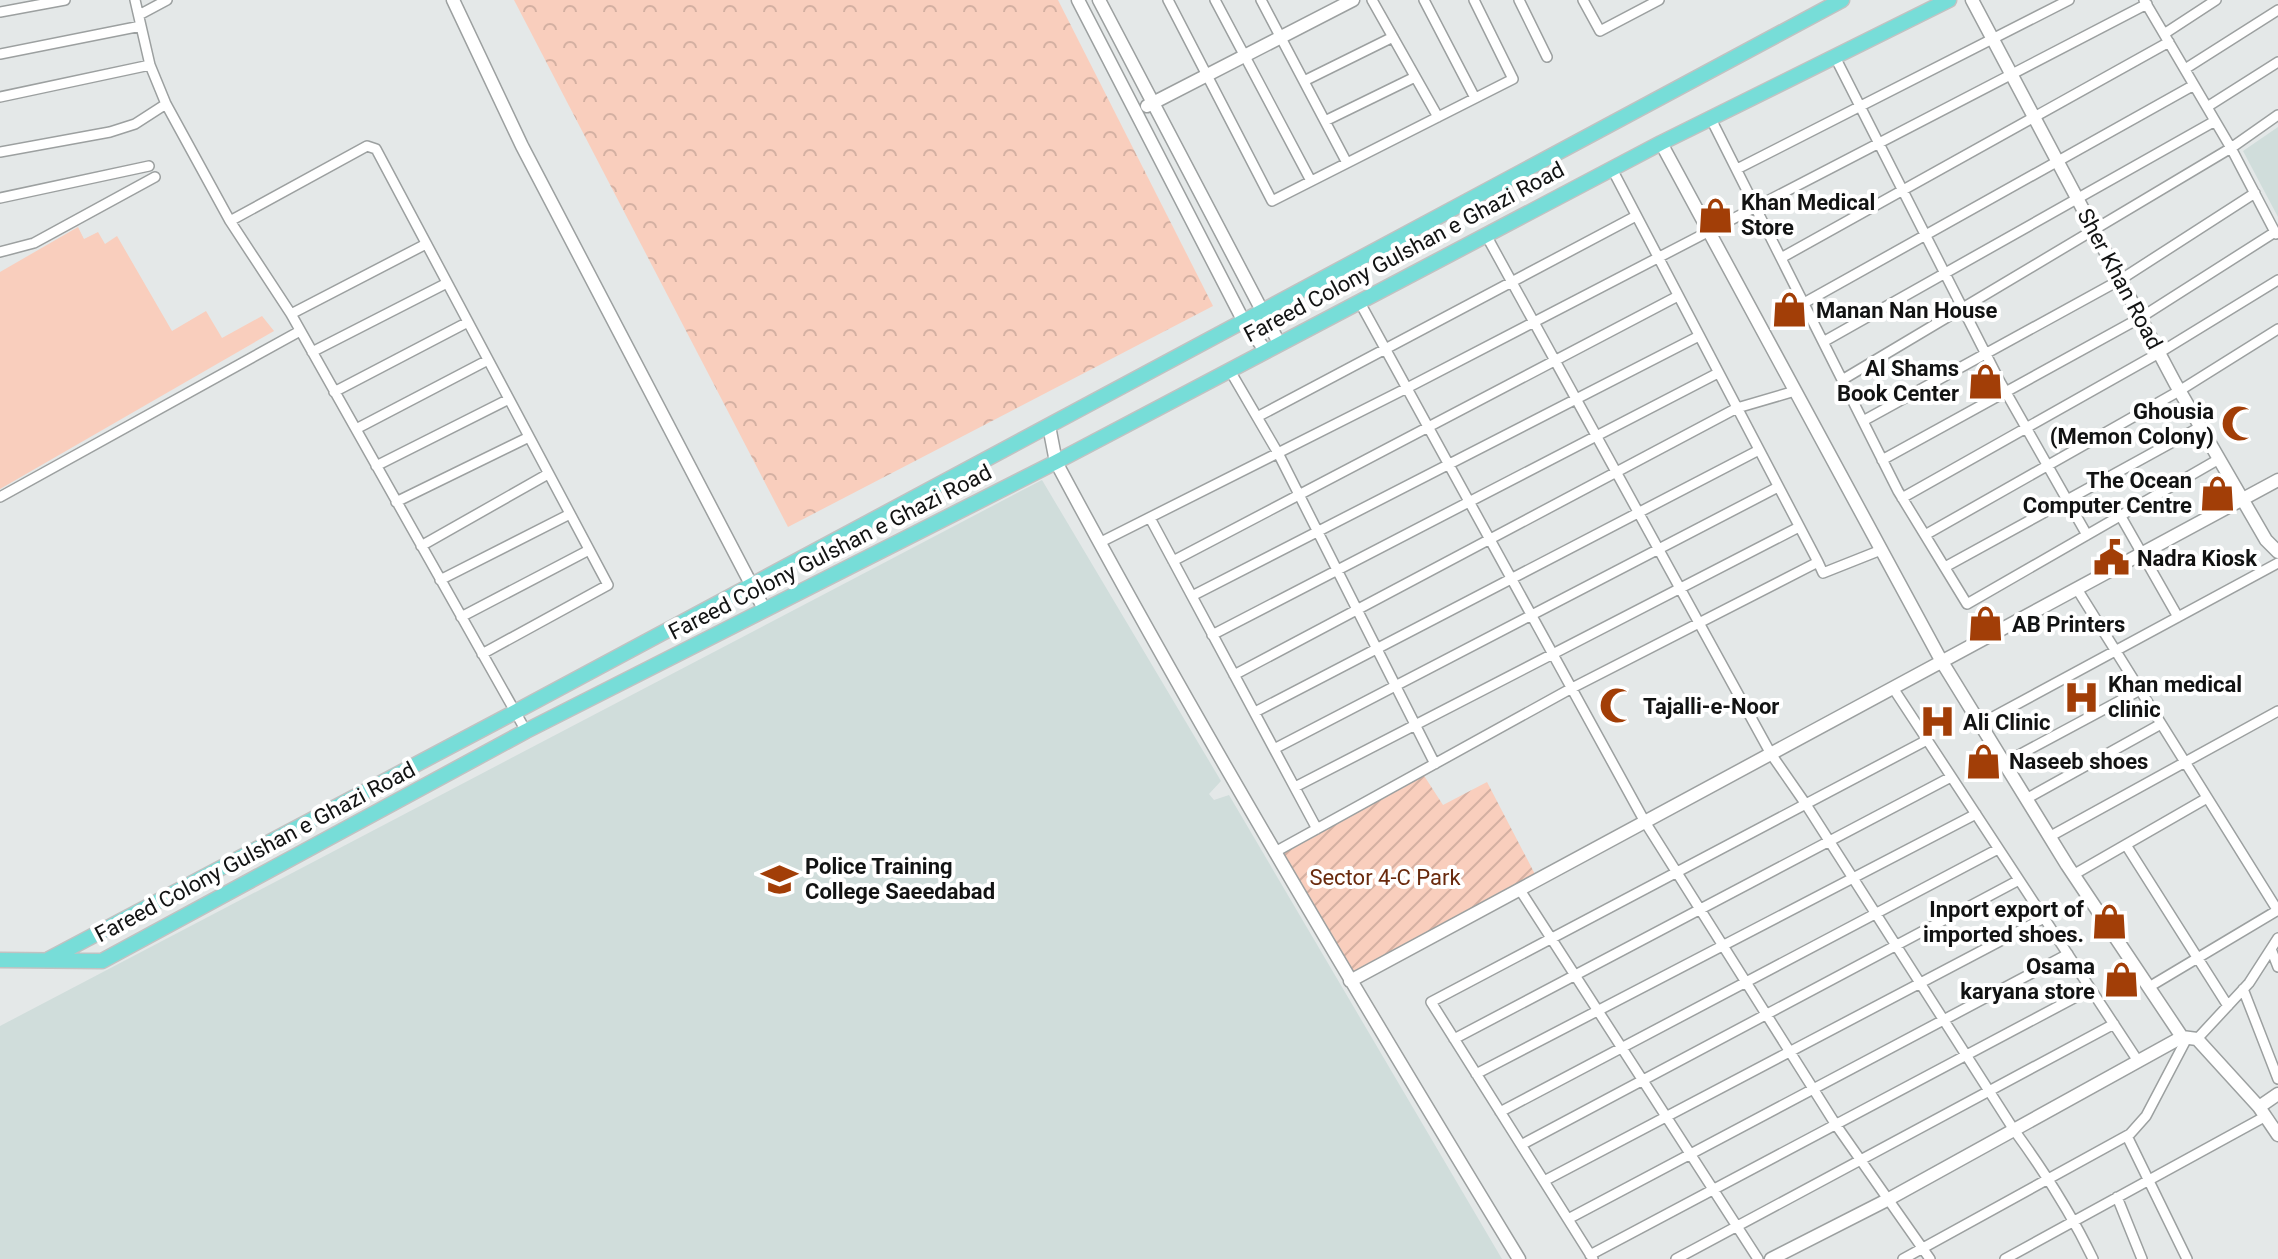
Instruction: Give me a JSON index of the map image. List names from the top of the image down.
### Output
{
  "streets": {
    "main road": ["Fareed Colony Gulshan e Ghazi Road"],
    "street": ["Sher Khan Road"]
  },
  "parks": ["Sector 4-C Park"],
  "places": {
    "shop": [
      "Khan Medical Store",
      "Manan Nan House",
      "Al Shams Book Center",
      "The Ocean Computer Centre",
      "AB Printers",
      "Naseeb shoes",
      "Inport export of imported shoes.",
      "Osama karyana store"
    ],
    "mosque": ["Ghousia (Memon Colony)", "Tajalli-e-Noor"],
    "public building": ["Nadra Kiosk"],
    "hospital": ["Khan medical clinic", "Ali Clinic"],
    "school or university": ["Police Training College Saeedabad"]
  }
}
